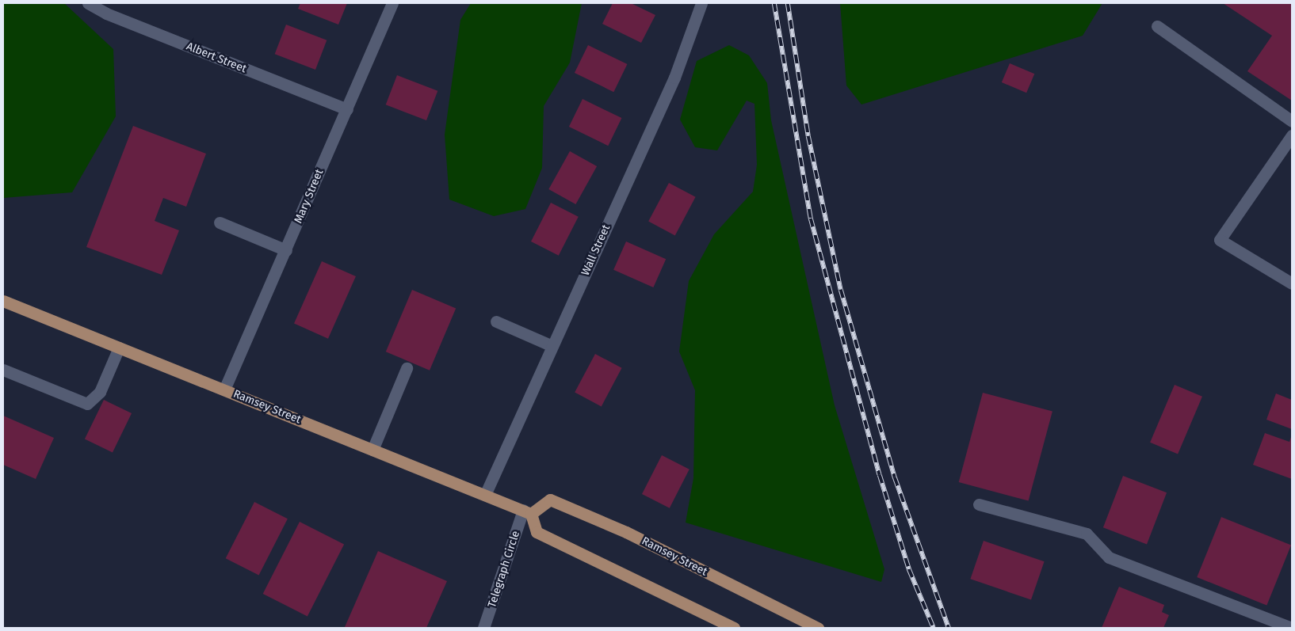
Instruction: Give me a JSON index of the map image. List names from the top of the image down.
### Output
{
  "streets": {
    "main road": ["Ramsey Street"],
    "street": [
      "Albert Street",
      "Mary Street",
      "Wall Street",
      "Telegraph Circle"
    ]
  },
  "crossings": [
    ["Albert Street", "Mary Street"],
    ["Mary Street", "Ramsey Street"],
    ["Wall Street", "Ramsey Street"],
    ["Ramsey Street", "Telegraph Circle"]
  ]
}
